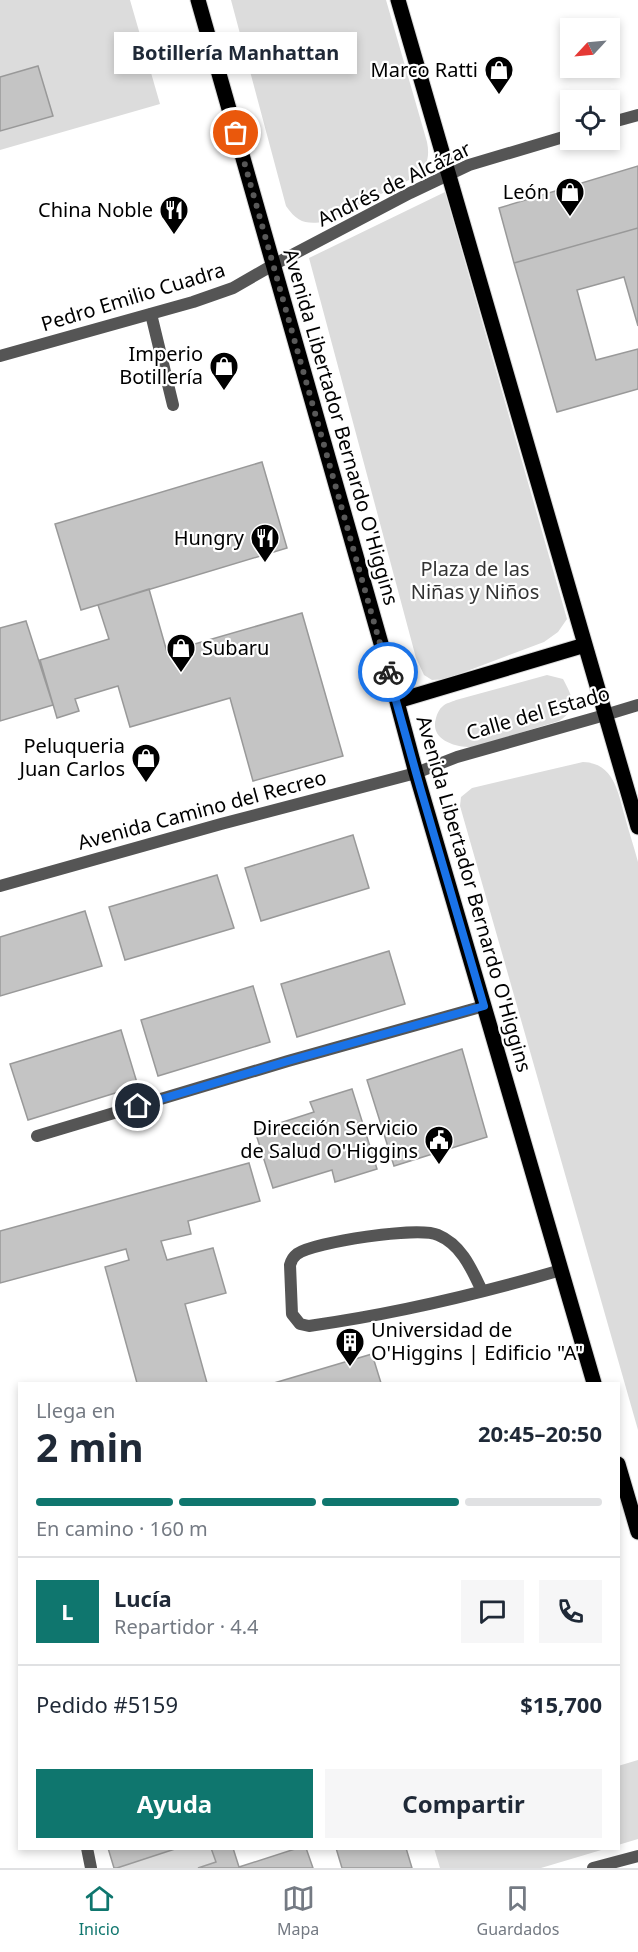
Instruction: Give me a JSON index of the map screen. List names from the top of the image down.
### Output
{
  "streets": {
    "main road": ["Avenida Libertador Bernardo O'Higgins"],
    "street": [
      "Andrés de Alcázar",
      "Pedro Emilio Cuadra",
      "Calle del Estado",
      "Avenida Camino del Recreo"
    ]
  },
  "crossings": [
    ["Andrés de Alcázar", "Pedro Emilio Cuadra"],
    ["Andrés de Alcázar", "Avenida Libertador Bernardo O'Higgins"],
    ["Pedro Emilio Cuadra", "Avenida Libertador Bernardo O'Higgins"],
    ["Avenida Libertador Bernardo O'Higgins", "Calle del Estado"],
    ["Avenida Libertador Bernardo O'Higgins", "Avenida Camino del Recreo"],
    ["Calle del Estado", "Avenida Camino del Recreo"]
  ],
  "parks": ["Plaza de las Niñas y Niños"],
  "places": {
    "shop": [
      "Marco Ratti",
      "León",
      "Imperio Botillería",
      "Subaru",
      "Peluqueria Juan Carlos"
    ],
    "other": ["Botillería Manhattan"],
    "restaurant": ["China Noble", "Hungry"],
    "public building": ["Dirección Servicio de Salud O'Higgins"],
    "building": ["Universidad de O'Higgins | Edificio \"A\""]
  },
  "north": "bottom left",
  "page": {
    "bubble": "Botillería Manhattan",
    "heading": ["2 min", "Llega en", "20:45–20:50"],
    "panel": [
      "Lucía",
      "Repartidor · 4.4",
      "Pedido #5159",
      "$15,700"
    ],
    "bar": "En camino · 160 m",
    "round": "L",
    "buttons": ["Ayuda", "Compartir"],
    "tabs": ["Inicio", "Mapa", "Guardados"]
  }
}
